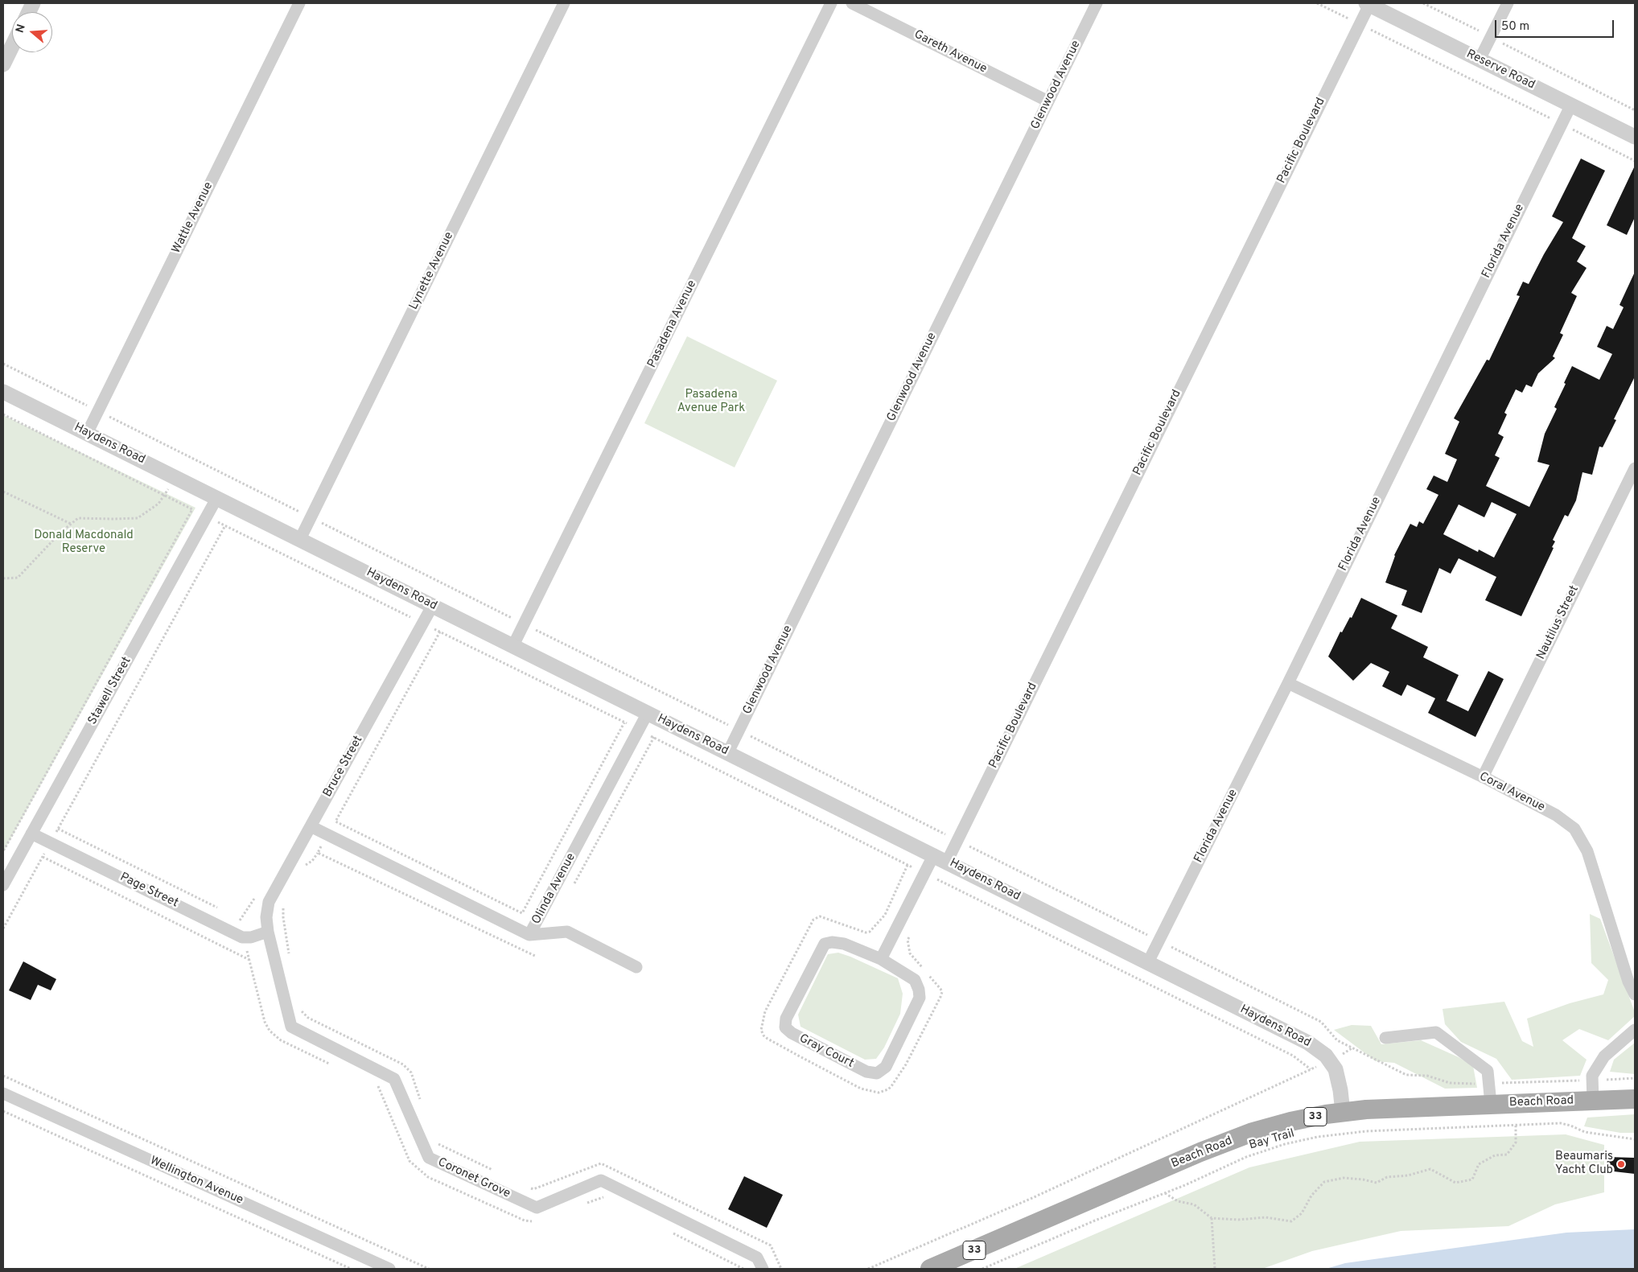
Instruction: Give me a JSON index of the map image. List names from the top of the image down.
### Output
{
  "streets": {
    "main road": ["Beach Road", "33"],
    "street": [
      "Gareth Avenue",
      "Reserve Road",
      "Glenwood Avenue",
      "Pacific Boulevard",
      "Wattle Avenue",
      "Florida Avenue",
      "Lynette Avenue",
      "Pasadena Avenue",
      "Haydens Road",
      "Nautilus Street",
      "Stawell Street",
      "Bruce Street",
      "Coral Avenue",
      "Olinda Avenue",
      "Page Street",
      "Gray Court",
      "Coronet Grove",
      "Wellington Avenue"
    ],
    "path": ["Bay Trail"]
  },
  "crossings": [
    ["Gareth Avenue", "Glenwood Avenue"],
    ["Reserve Road", "Pacific Boulevard"],
    ["Reserve Road", "Florida Avenue"],
    ["Glenwood Avenue", "Haydens Road"],
    ["Pacific Boulevard", "Haydens Road"],
    ["Wattle Avenue", "Haydens Road"],
    ["Florida Avenue", "Haydens Road"],
    ["Florida Avenue", "Coral Avenue"],
    ["Lynette Avenue", "Haydens Road"],
    ["Pasadena Avenue", "Haydens Road"],
    ["Haydens Road", "Stawell Street"],
    ["Haydens Road", "Bruce Street"],
    ["Haydens Road", "Olinda Avenue"],
    ["Haydens Road", "Beach Road"],
    ["Nautilus Street", "Coral Avenue"],
    ["Stawell Street", "Page Street"],
    ["Bruce Street", "Olinda Avenue"],
    ["Bruce Street", "Coronet Grove"]
  ],
  "parks": ["Pasadena Avenue Park", "Donald Macdonald Reserve"],
  "places": ["Beaumaris Yacht Club"],
  "scale_bar": "50 m",
  "north": "left"
}
